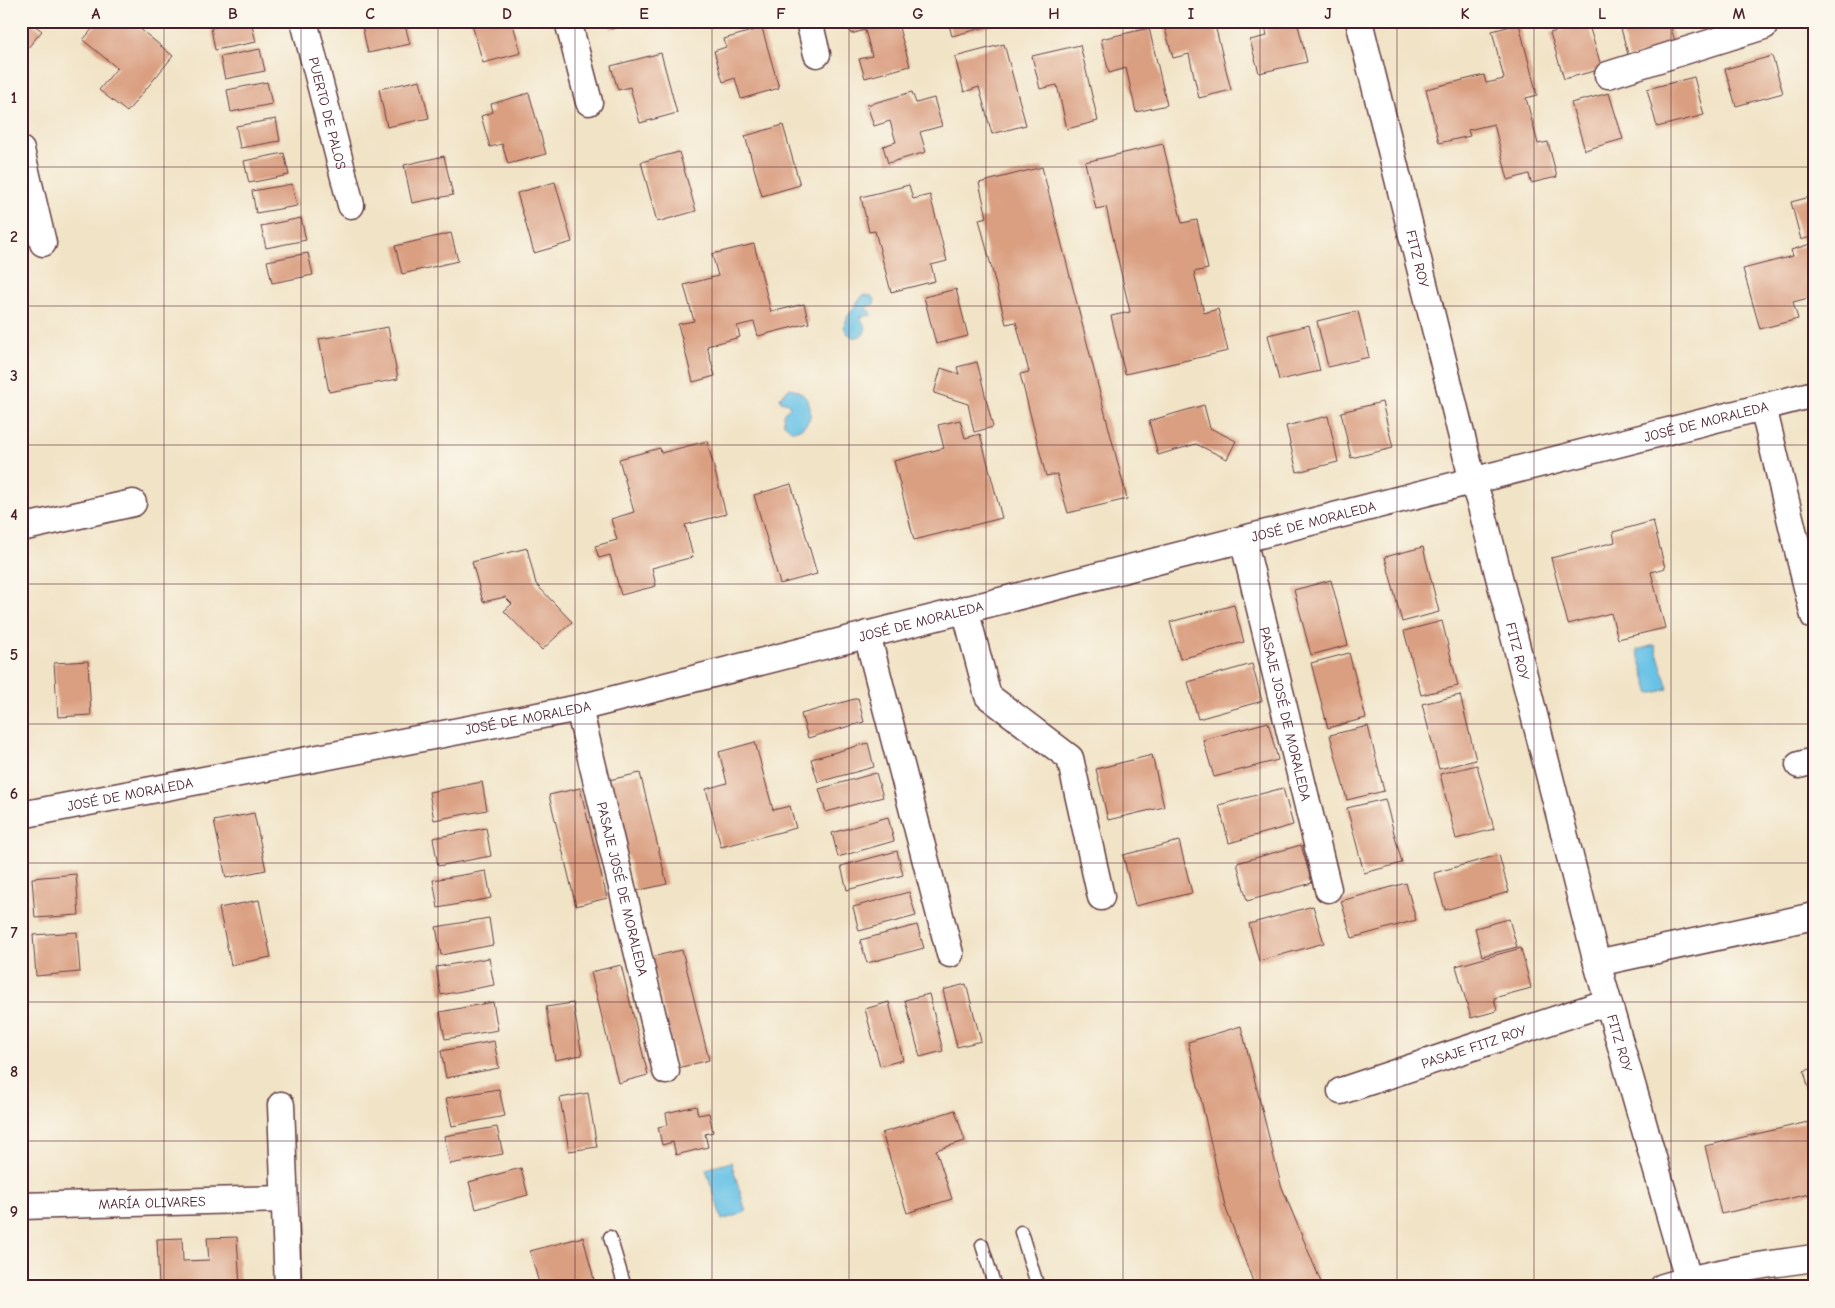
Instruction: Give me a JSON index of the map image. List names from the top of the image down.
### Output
{
  "streets": {
    "street": [
      "PUERTO DE PALOS",
      "FITZ ROY",
      "JOSÉ DE MORALEDA",
      "PASAJE JOSÉ DE MORALEDA",
      "PASAJE FITZ ROY",
      "MARÍA OLIVARES"
    ]
  },
  "crossings": [
    ["FITZ ROY", "JOSÉ DE MORALEDA"],
    ["FITZ ROY", "PASAJE FITZ ROY"],
    ["JOSÉ DE MORALEDA", "PASAJE JOSÉ DE MORALEDA"]
  ],
  "grid": {
    "columns": [
      "A",
      "B",
      "C",
      "D",
      "E",
      "F",
      "G",
      "H",
      "I",
      "J",
      "K",
      "L",
      "M"
    ],
    "rows": [
      "1",
      "2",
      "3",
      "4",
      "5",
      "6",
      "7",
      "8",
      "9"
    ]
  }
}
